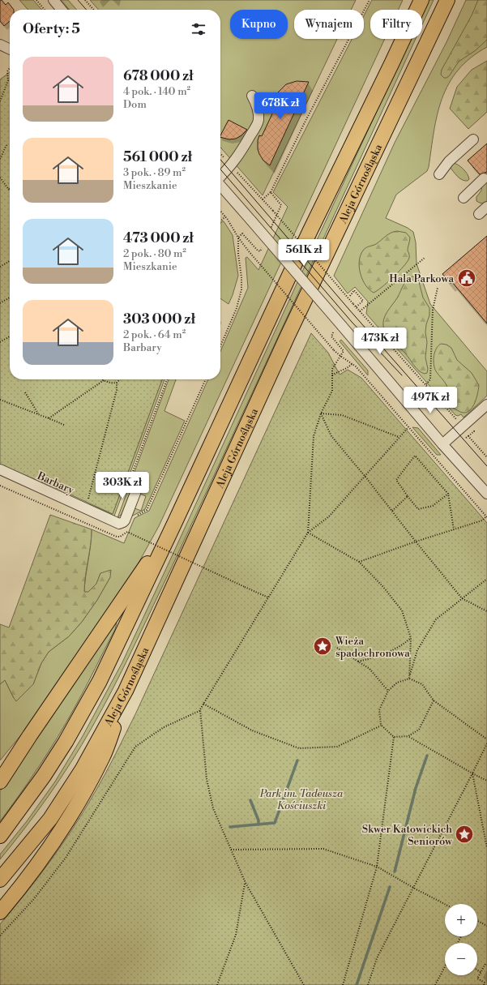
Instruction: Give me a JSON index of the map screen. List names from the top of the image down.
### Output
{
  "streets": {
    "highway": ["Aleja Górnośląska"],
    "street": ["Barbary"]
  },
  "parks": ["Park im. Tadeusza Kościuszki"],
  "places": {
    "public building": ["Hala Parkowa"],
    "place": ["Wieża spadochronowa", "Skwer Katowickich Seniorów"]
  },
  "page": {
    "chip": ["Kupno", "Wynajem", "Filtry"],
    "heading": "Oferty: 5",
    "list": [
      {
        "name": "678 000 zł",
        "note": "4 pok. · 140 m² · Dom"
      },
      {
        "name": "561 000 zł",
        "note": "3 pok. · 89 m² · Mieszkanie"
      },
      {
        "name": "473 000 zł",
        "note": "2 pok. · 80 m² · Mieszkanie"
      },
      {
        "name": "303 000 zł",
        "note": "2 pok. · 64 m² · Barbary"
      }
    ],
    "price": [
      "678K zł",
      "561K zł",
      "473K zł",
      "497K zł",
      "303K zł"
    ],
    "map_buttons": ["+", "−"]
  }
}
